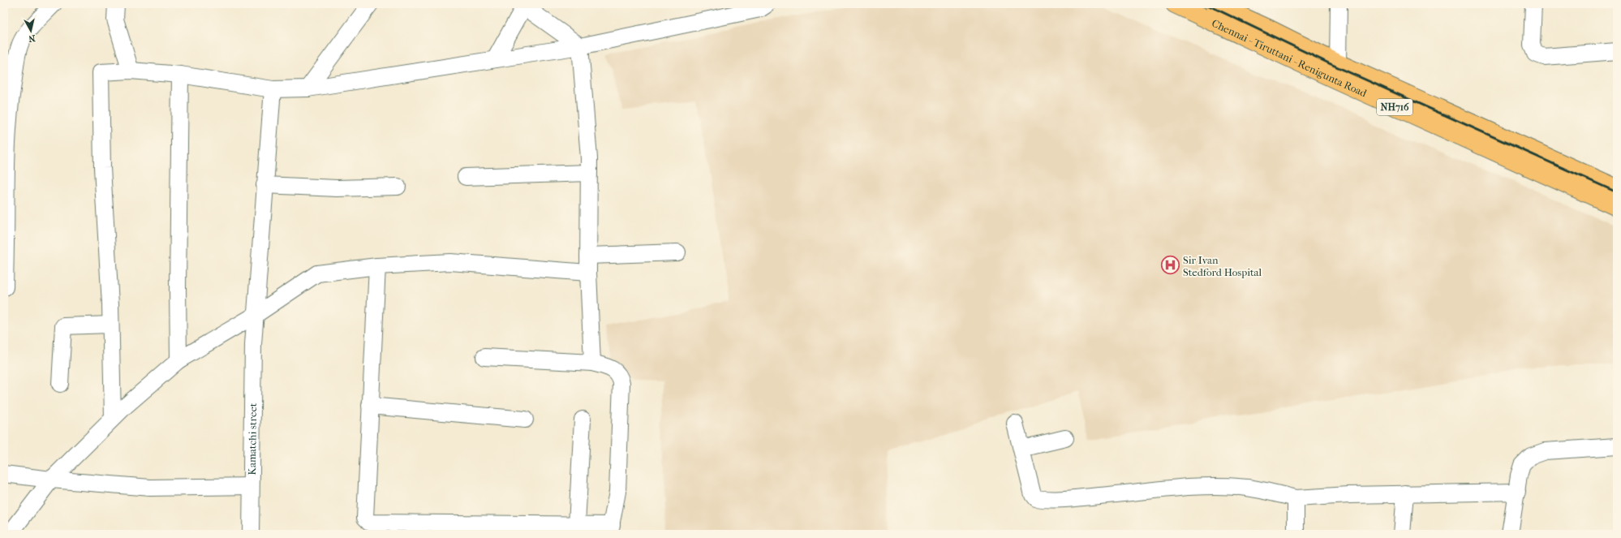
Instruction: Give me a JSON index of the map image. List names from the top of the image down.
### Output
{
  "streets": {
    "highway": ["Chennai - Tiruttani - Renigunta Road", "NH716"],
    "street": ["Kamatchi street"]
  },
  "places": {
    "hospital": ["Sir Ivan Stedford Hospital"]
  },
  "north": "bottom"
}
